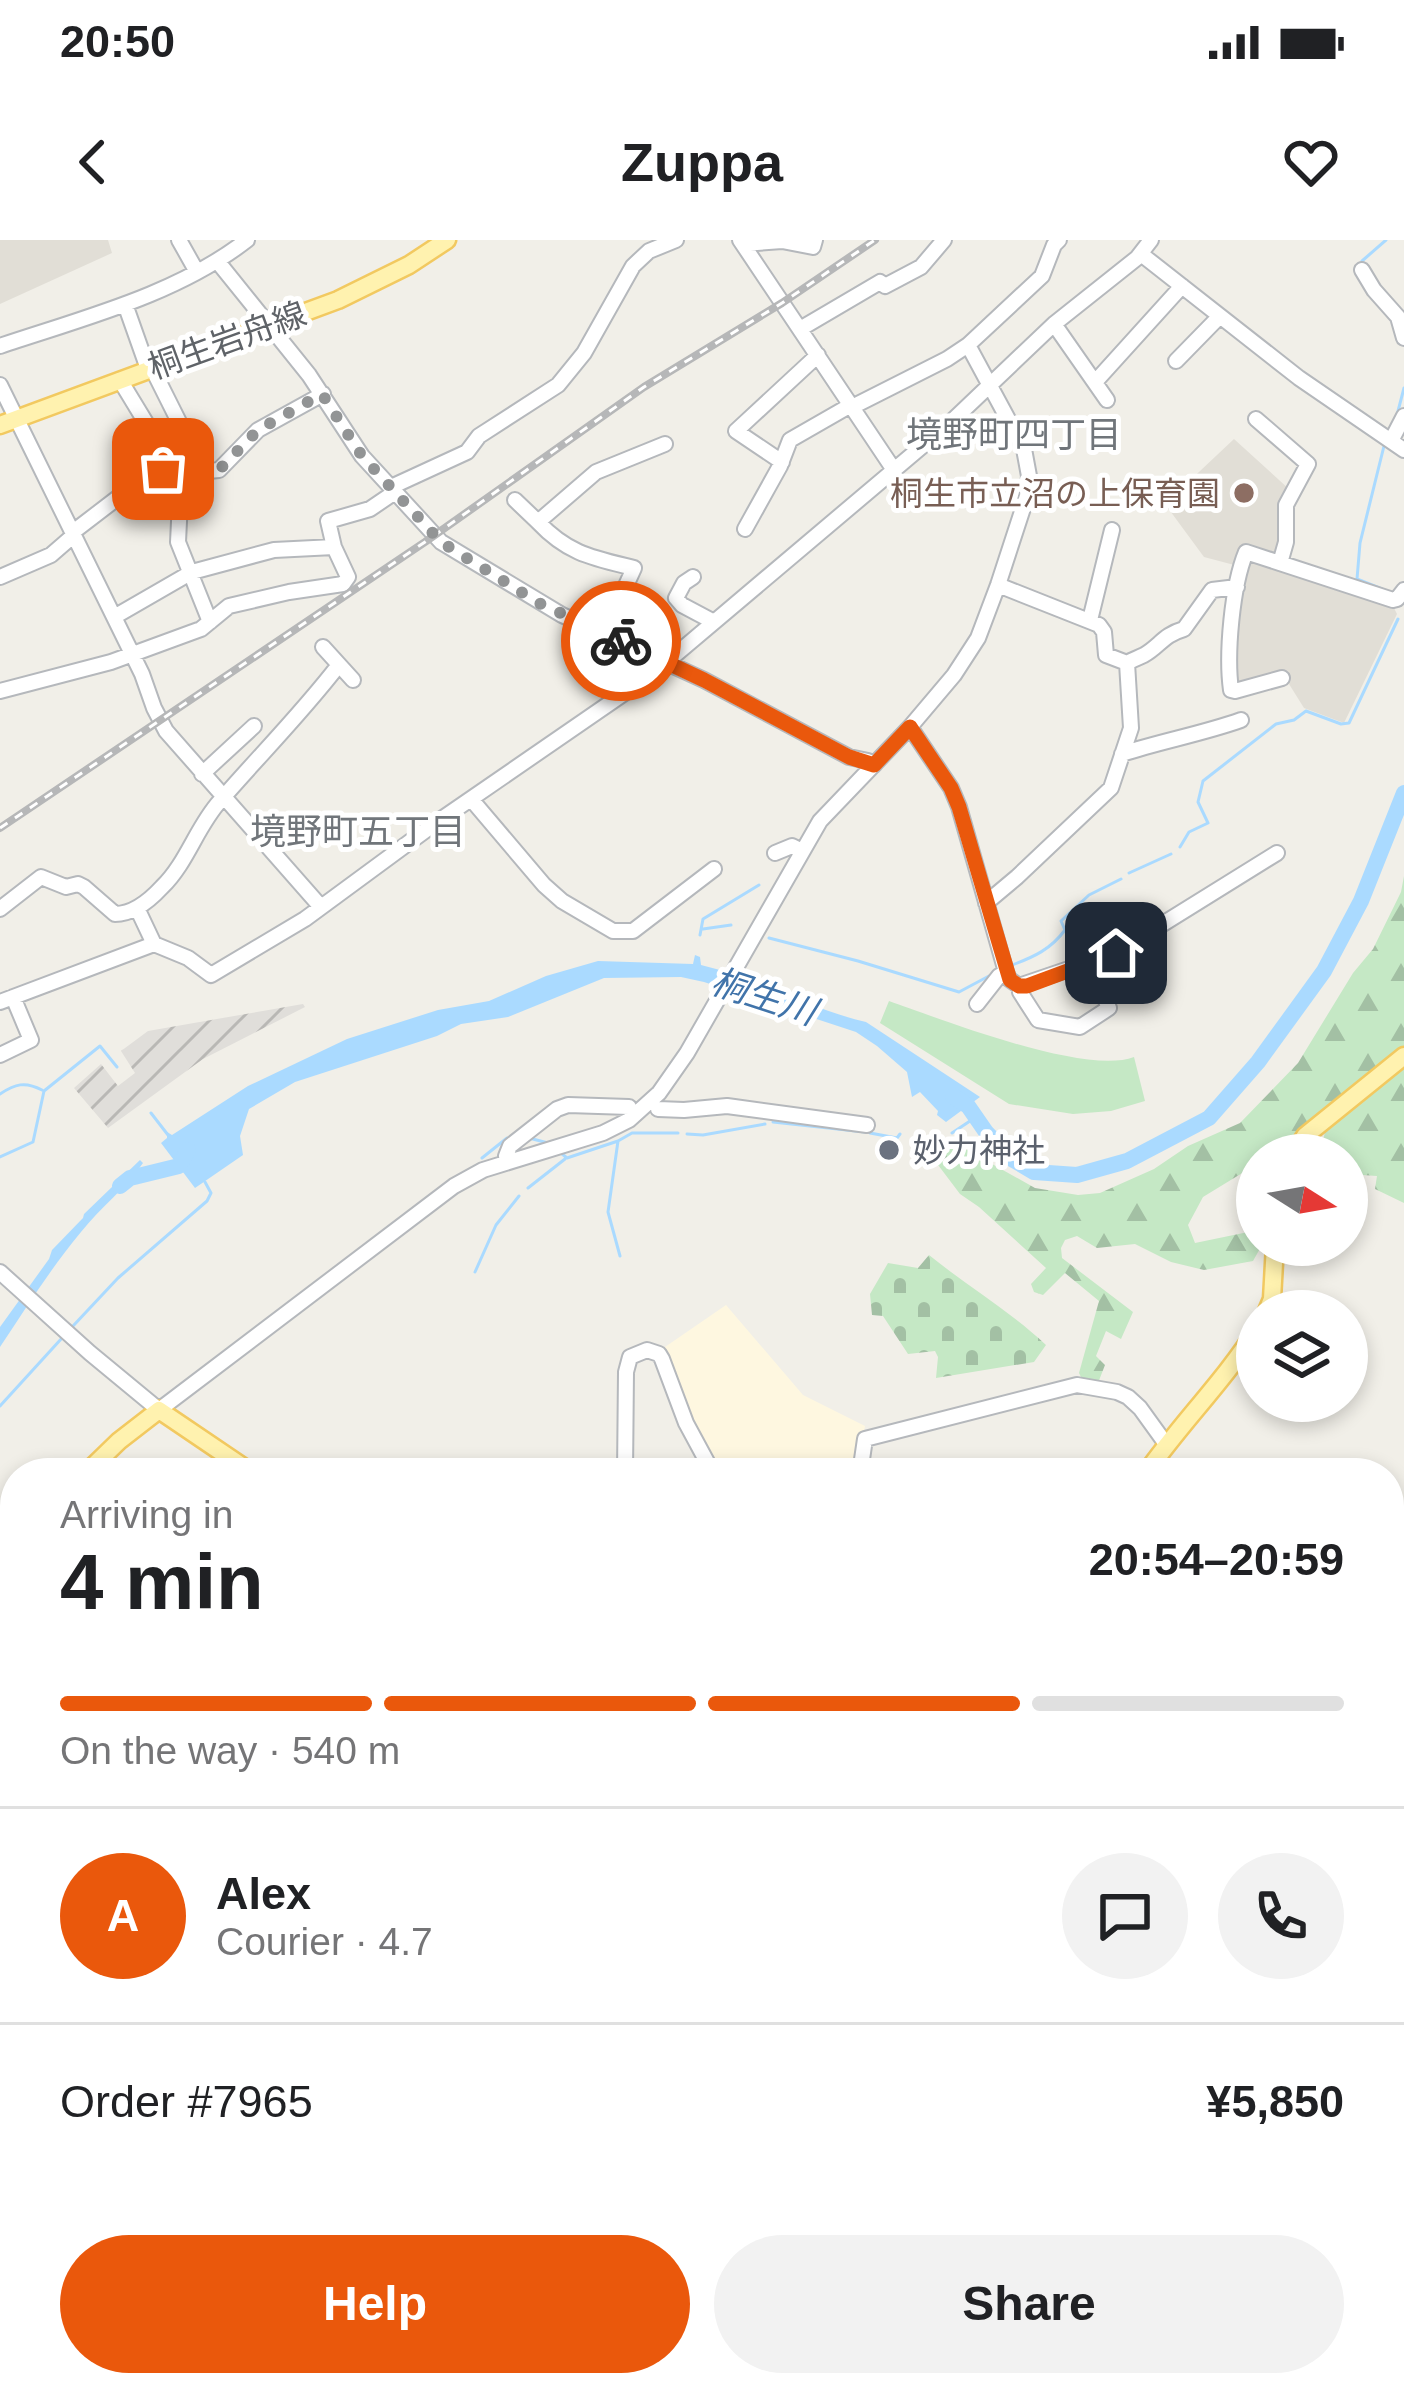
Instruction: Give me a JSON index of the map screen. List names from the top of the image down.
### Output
{
  "streets": {
    "main road": ["桐生岩舟線"]
  },
  "districts": ["境野町四丁目", "境野町五丁目"],
  "water": ["桐生川"],
  "places": ["桐生市立沼の上保育園", "妙力神社"],
  "north": "right",
  "page": {
    "status": "20:50",
    "header": "Zuppa",
    "heading": ["4 min", "Arriving in", "20:54–20:59"],
    "panel": [
      "Alex",
      "Courier · 4.7",
      "Order #7965",
      "¥5,850"
    ],
    "bar": "On the way · 540 m",
    "round": "A",
    "buttons": ["Help", "Share"]
  }
}
